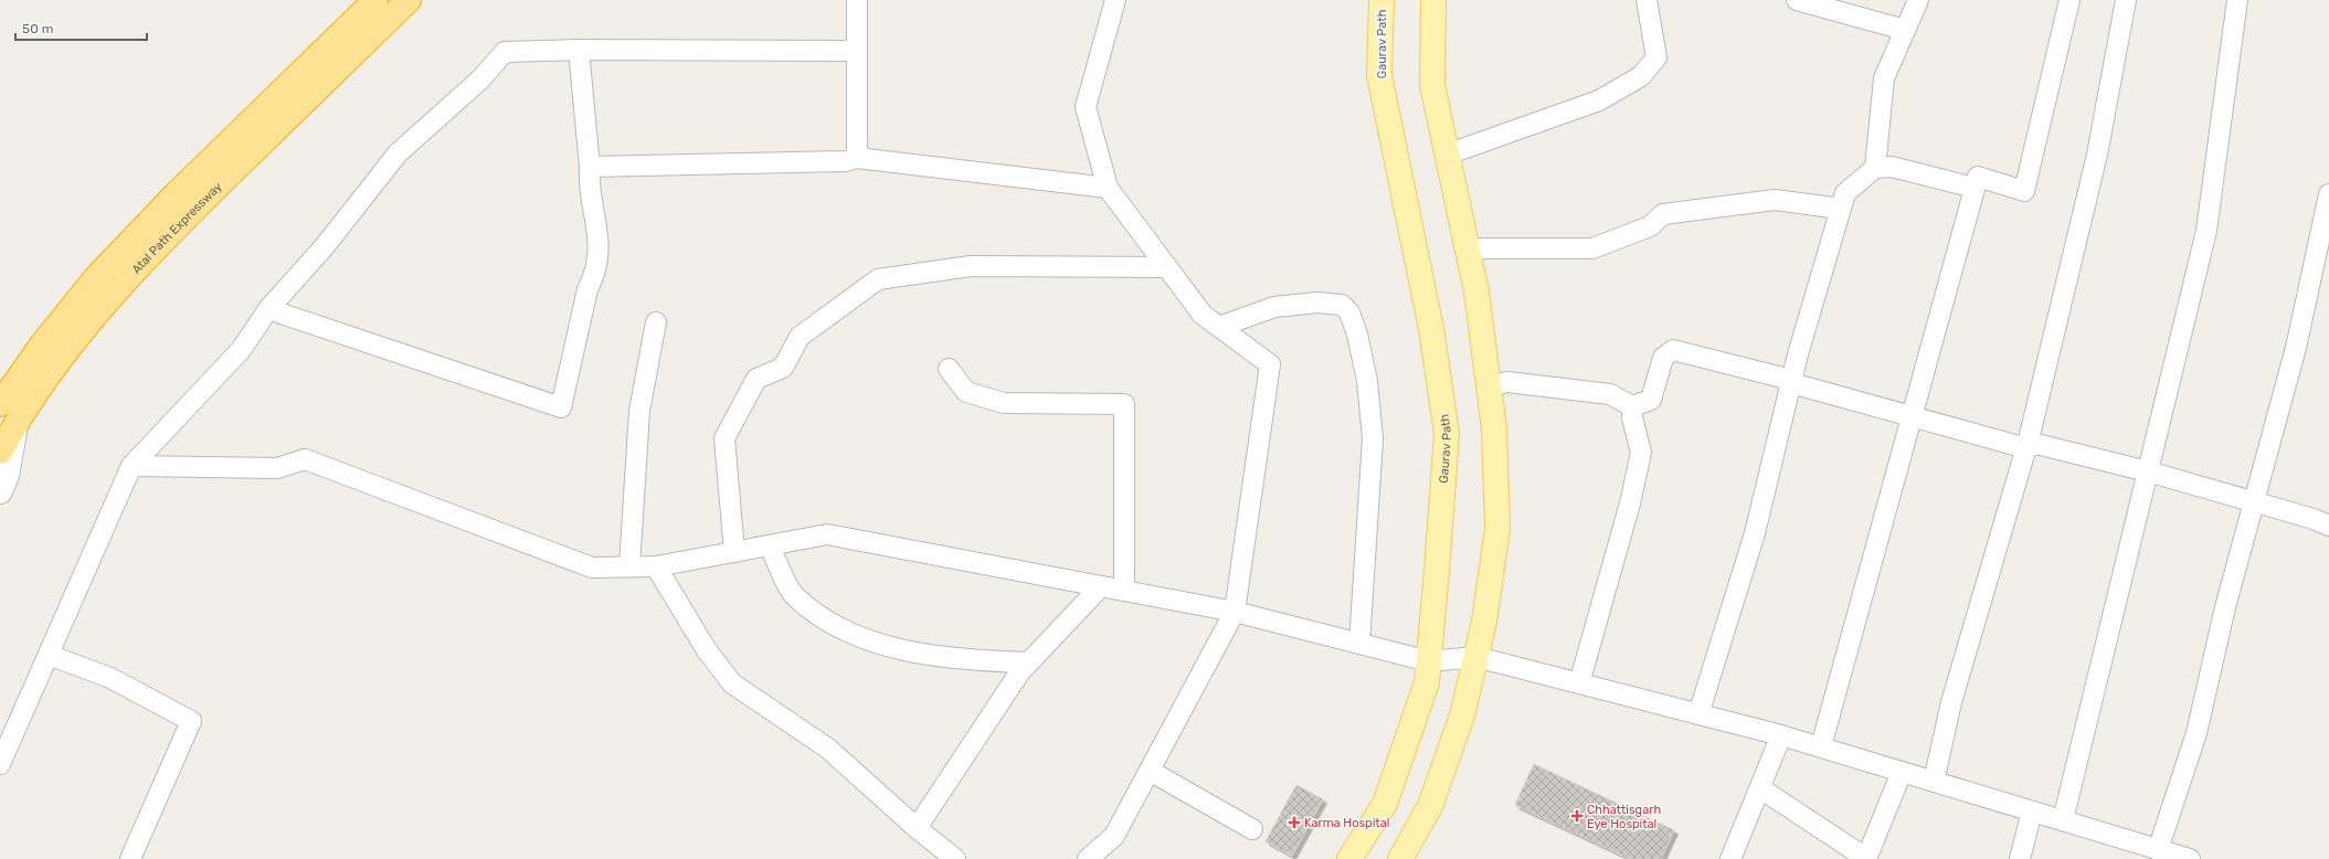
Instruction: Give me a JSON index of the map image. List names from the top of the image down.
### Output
{
  "streets": {
    "highway": ["Atal Path Expressway"],
    "main road": ["Gaurav Path"]
  },
  "places": {
    "health": ["Chhattisgarh Eye Hospital", "Karma Hospital"]
  },
  "scale_bar": "50 m"
}
